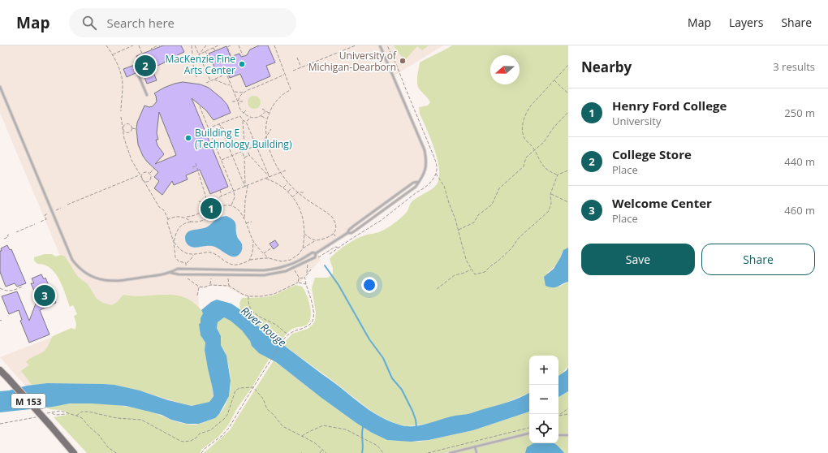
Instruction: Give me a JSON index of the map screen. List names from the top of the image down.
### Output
{
  "streets": {
    "main road": ["M 153"]
  },
  "water": ["River Rouge"],
  "places": ["University of Michigan-Dearborn", "MacKenzie Fine Arts Center", "Building E (Technology Building)"],
  "north": "left",
  "page": {
    "header": "Map",
    "search": "Search here",
    "nav": ["Map", "Layers", "Share"],
    "heading": ["Nearby", "3 results"],
    "pins": ["2", "1", "3"],
    "list": [
      {
        "mark": "1",
        "name": "Henry Ford College",
        "note": "University",
        "value": "250 m"
      },
      {
        "mark": "2",
        "name": "College Store",
        "note": "Place",
        "value": "440 m"
      },
      {
        "mark": "3",
        "name": "Welcome Center",
        "note": "Place",
        "value": "460 m"
      }
    ],
    "buttons": ["Save", "Share"],
    "map_buttons": ["+", "−"]
  }
}
